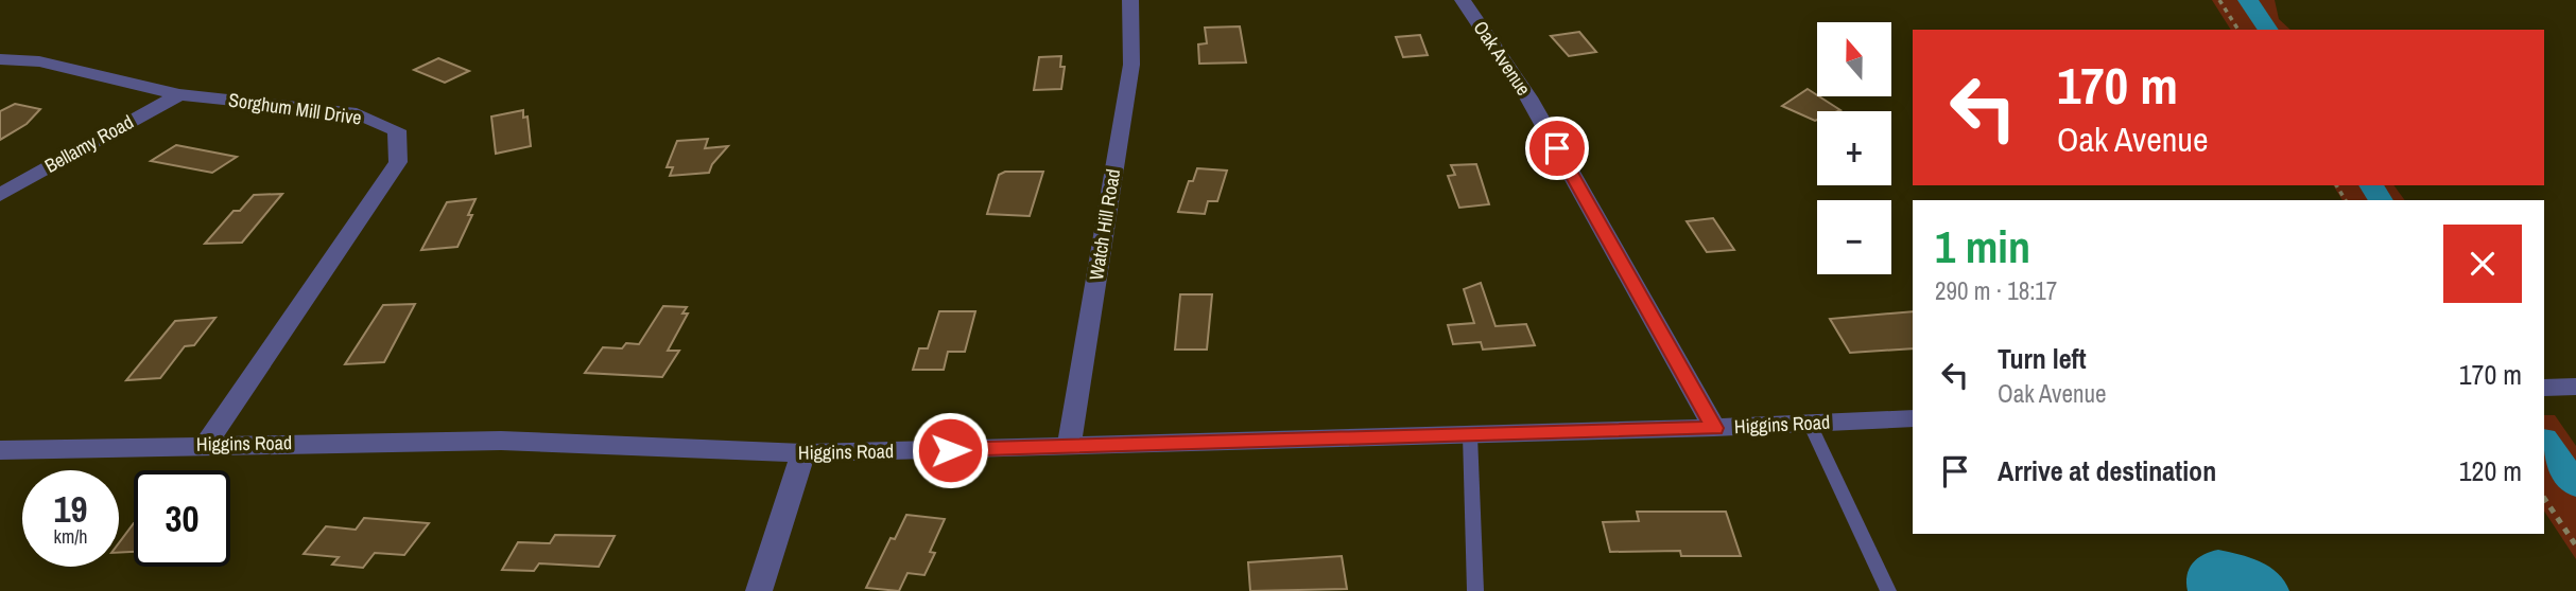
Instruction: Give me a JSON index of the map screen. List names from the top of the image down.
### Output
{
  "streets": {
    "street": [
      "Oak Avenue",
      "Sorghum Mill Drive",
      "Bellamy Road",
      "Watch Hill Road",
      "Higgins Road"
    ]
  },
  "crossings": [
    ["Oak Avenue", "Higgins Road"],
    ["Sorghum Mill Drive", "Bellamy Road"],
    ["Sorghum Mill Drive", "Higgins Road"],
    ["Watch Hill Road", "Higgins Road"]
  ],
  "north": "top",
  "page": {
    "map_buttons": ["+", "−"],
    "turn": ["170 m", "Oak Avenue"],
    "heading": ["1 min", "290 m · 18:17"],
    "list": [
      {
        "name": "Turn left",
        "note": "Oak Avenue",
        "value": "170 m"
      },
      {
        "name": "Arrive at destination",
        "value": "120 m"
      }
    ],
    "speed": "19 km/h",
    "limit": "30"
  }
}
